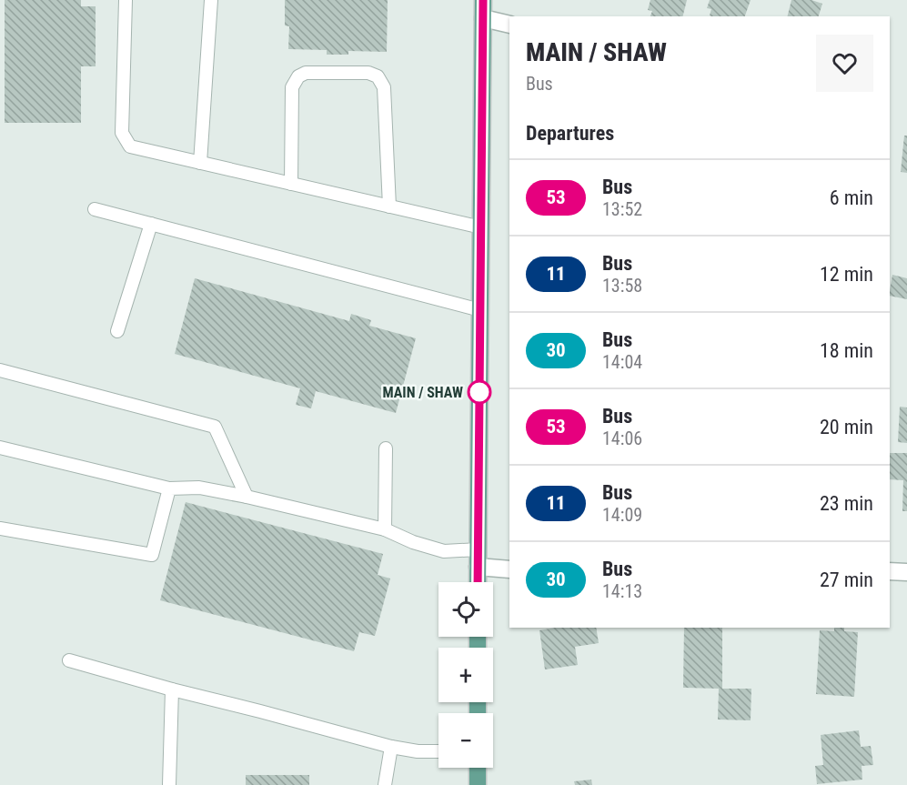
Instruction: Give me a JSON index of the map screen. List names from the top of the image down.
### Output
{
  "places": ["MAIN / SHAW"],
  "lines": ["bus line 53"],
  "page": {
    "heading": [
      ["MAIN / SHAW", "Bus"],
      "Departures"
    ],
    "list": [
      {
        "mark": "53",
        "name": "Bus",
        "note": "13:52",
        "value": "6 min"
      },
      {
        "mark": "11",
        "name": "Bus",
        "note": "13:58",
        "value": "12 min"
      },
      {
        "mark": "30",
        "name": "Bus",
        "note": "14:04",
        "value": "18 min"
      },
      {
        "mark": "53",
        "name": "Bus",
        "note": "14:06",
        "value": "20 min"
      },
      {
        "mark": "11",
        "name": "Bus",
        "note": "14:09",
        "value": "23 min"
      },
      {
        "mark": "30",
        "name": "Bus",
        "note": "14:13",
        "value": "27 min"
      }
    ],
    "map_buttons": ["+", "−"]
  }
}
